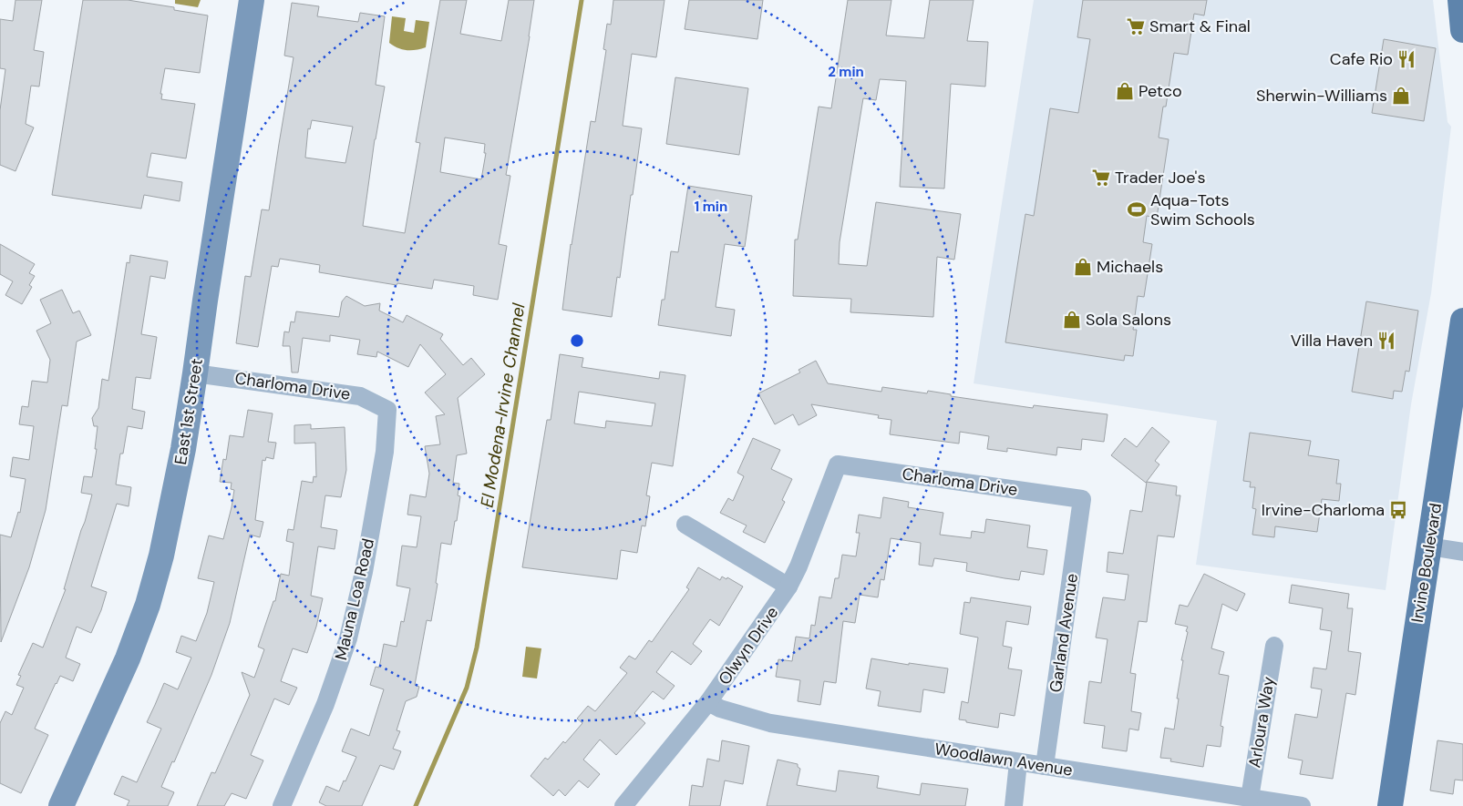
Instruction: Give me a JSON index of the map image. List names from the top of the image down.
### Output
{
  "streets": {
    "main road": ["East 1st Street", "Irvine Boulevard"],
    "street": [
      "Charloma Drive",
      "Mauna Loa Road",
      "Garland Avenue",
      "Olwyn Drive",
      "Arloura Way",
      "Woodlawn Avenue"
    ]
  },
  "crossings": [
    ["Charloma Drive", "East 1st Street"],
    ["Charloma Drive", "Mauna Loa Road"],
    ["Charloma Drive", "Garland Avenue"],
    ["Charloma Drive", "Olwyn Drive"],
    ["Garland Avenue", "Woodlawn Avenue"],
    ["Olwyn Drive", "Woodlawn Avenue"],
    ["Arloura Way", "Woodlawn Avenue"]
  ],
  "water": ["El Modena-Irvine Channel"],
  "places": {
    "supermarket": ["Smart & Final", "Trader Joe's"],
    "restaurant": ["Cafe Rio", "Villa Haven"],
    "shop": [
      "Petco",
      "Sherwin-Williams",
      "Michaels",
      "Sola Salons"
    ],
    "sports": ["Aqua-Tots Swim Schools"],
    "bus stop": ["Irvine-Charloma"]
  },
  "rings": ["2 min", "1 min"]
}
